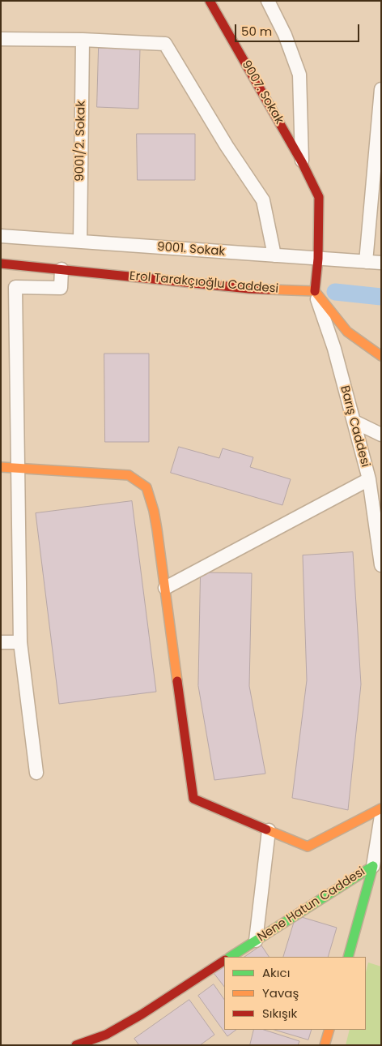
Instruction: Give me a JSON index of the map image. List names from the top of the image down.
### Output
{
  "streets": {
    "street": [
      "9007. Sokak",
      "9001/2. Sokak",
      "9001. Sokak",
      "Erol Tarakçıoğlu Caddesi",
      "Barış Caddesi",
      "Nene Hatun Caddesi"
    ]
  },
  "crossings": [
    ["9007. Sokak", "9001. Sokak"],
    ["9007. Sokak", "Erol Tarakçıoğlu Caddesi"],
    ["9007. Sokak", "Barış Caddesi"],
    ["9001/2. Sokak", "9001. Sokak"],
    ["Erol Tarakçıoğlu Caddesi", "Barış Caddesi"]
  ],
  "legend": ["Akıcı", "Yavaş", "Sıkışık"],
  "scale_bar": "50 m"
}
